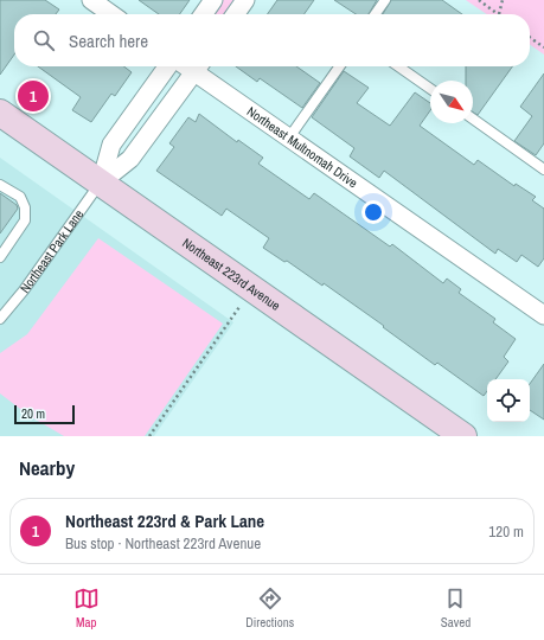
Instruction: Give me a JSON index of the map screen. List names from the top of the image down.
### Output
{
  "streets": {
    "main road": ["Northeast 223rd Avenue"],
    "street": ["Northeast Multnomah Drive", "Northeast Park Lane"]
  },
  "crossings": [
    ["Northeast Multnomah Drive", "Northeast Park Lane"],
    ["Northeast Park Lane", "Northeast 223rd Avenue"]
  ],
  "scale_bar": "20 m",
  "north": "bottom right",
  "page": {
    "search": "Search here",
    "pins": "1",
    "scale": "20 m",
    "heading": "Nearby",
    "list": [
      {
        "mark": "1",
        "name": "Northeast 223rd & Park Lane",
        "note": "Bus stop · Northeast 223rd Avenue",
        "value": "120 m"
      }
    ],
    "nav": ["Map", "Directions", "Saved"]
  }
}
